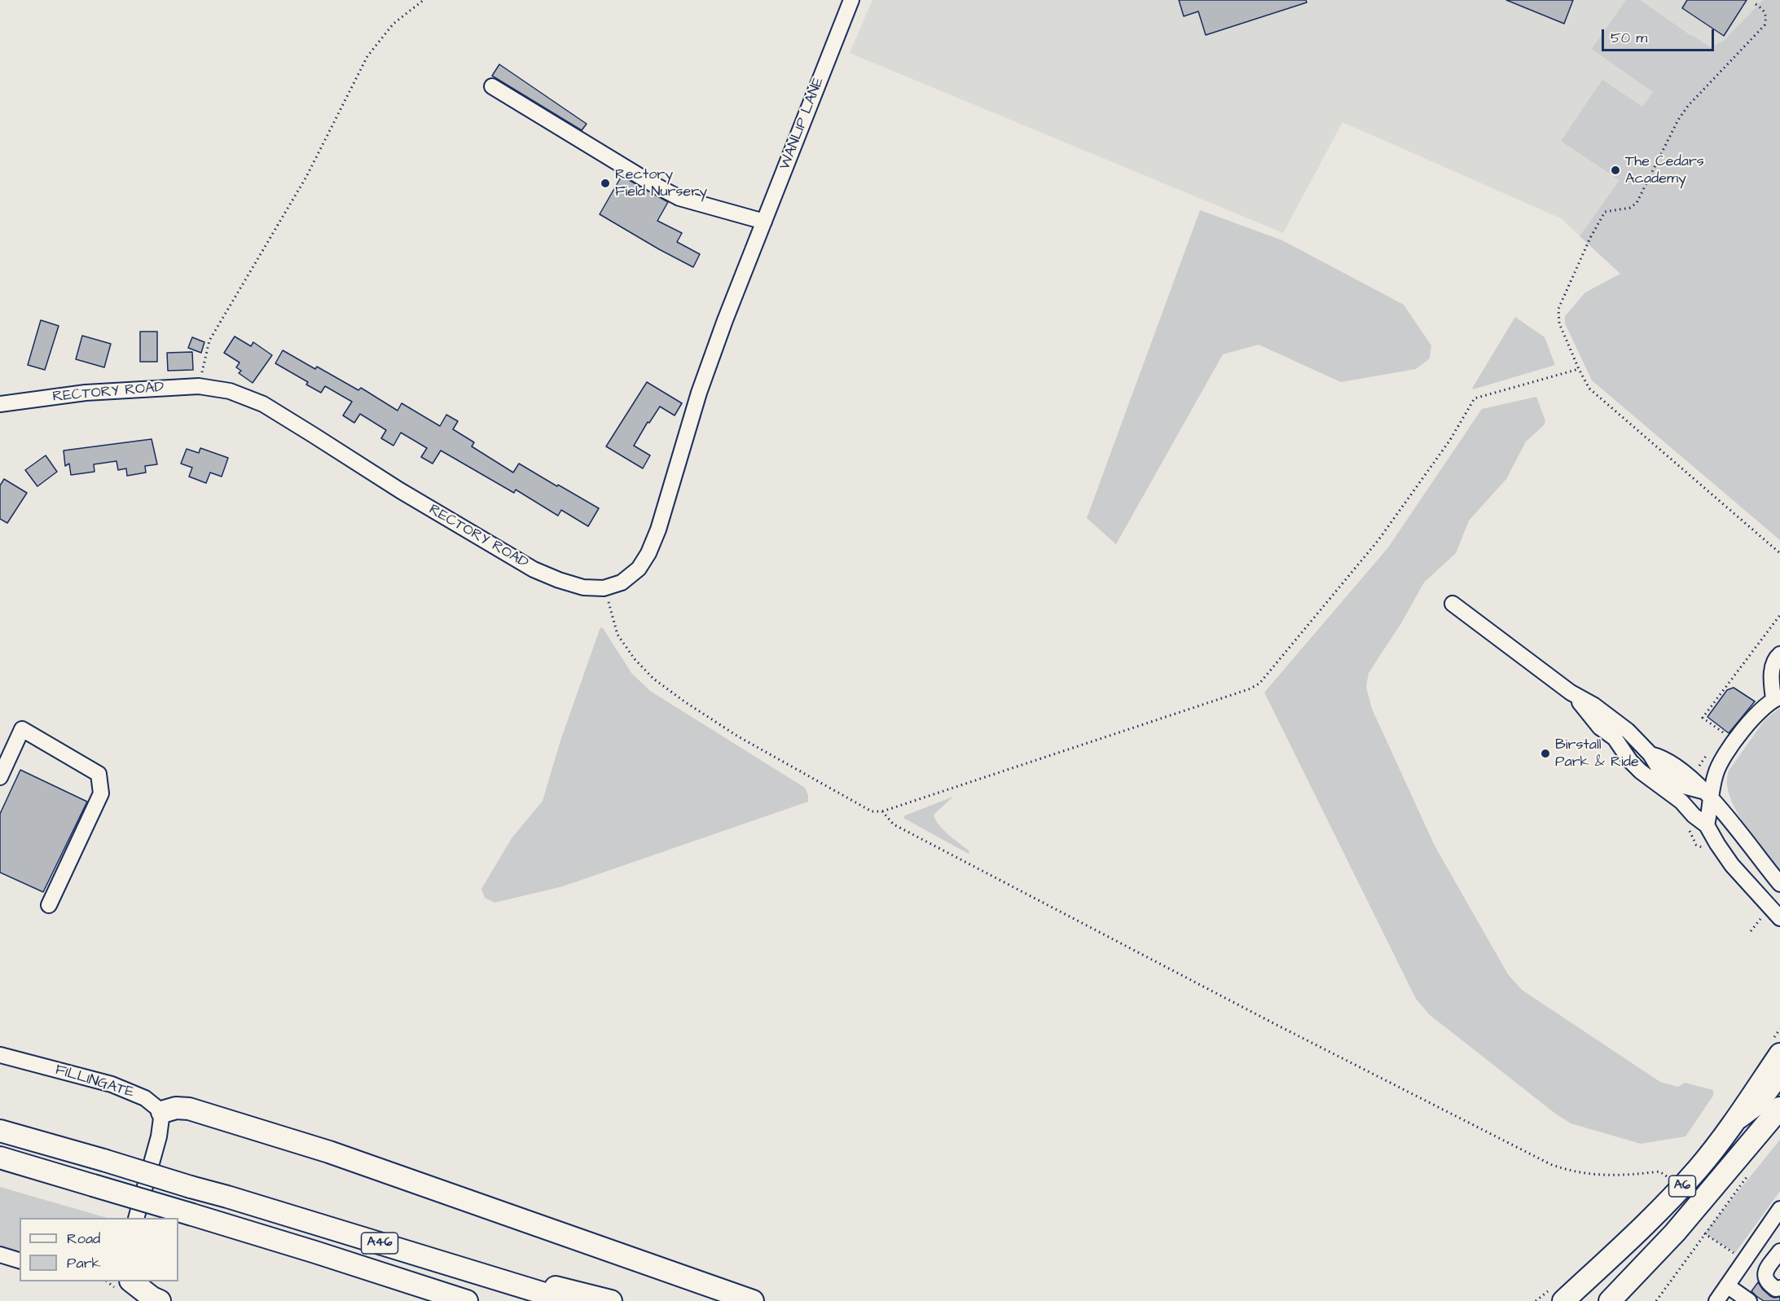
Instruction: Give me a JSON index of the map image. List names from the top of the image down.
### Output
{
  "streets": {
    "highway": ["A6", "A46"],
    "street": ["WANLIP LANE", "RECTORY ROAD", "FILLINGATE"]
  },
  "crossings": [
    ["WANLIP LANE", "RECTORY ROAD"]
  ],
  "places": ["The Cedars Academy", "Rectory Field Nursery", "Birstall Park & Ride"],
  "legend": ["Road", "Park"],
  "scale_bar": "50 m"
}
